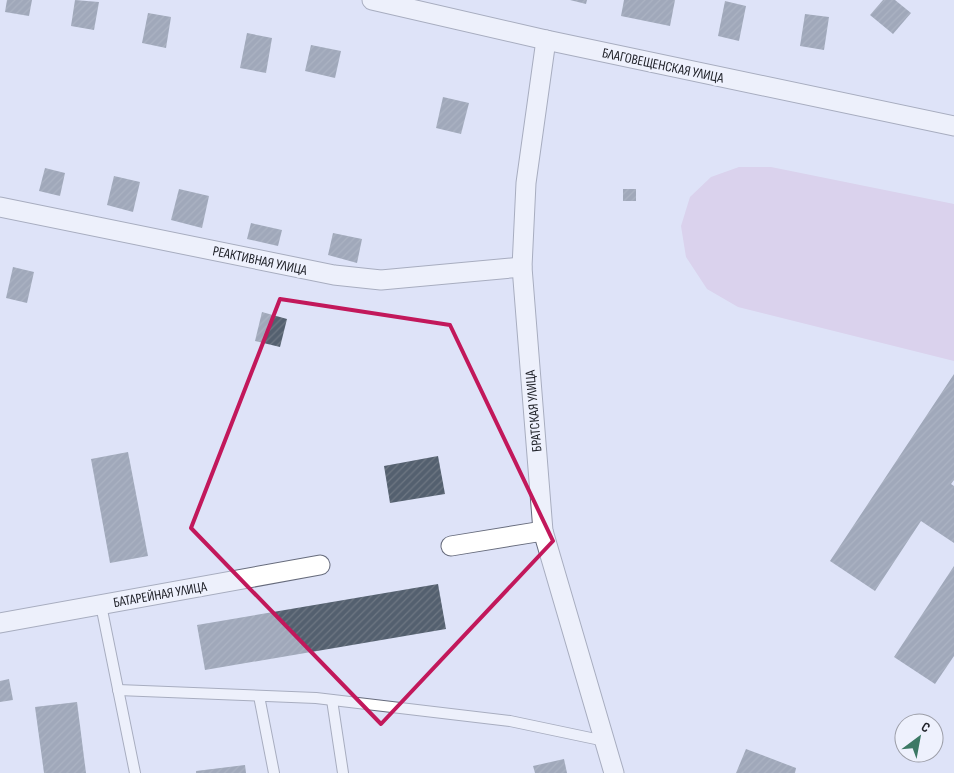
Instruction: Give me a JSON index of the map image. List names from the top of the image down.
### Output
{
  "streets": {
    "street": [
      "БЛАГОВЕЩЕНСКАЯ УЛИЦА",
      "РЕАКТИВНАЯ УЛИЦА",
      "БРАТСКАЯ УЛИЦА",
      "БАТАРЕЙНАЯ УЛИЦА"
    ]
  },
  "crossings": [
    ["БЛАГОВЕЩЕНСКАЯ УЛИЦА", "БРАТСКАЯ УЛИЦА"],
    ["РЕАКТИВНАЯ УЛИЦА", "БРАТСКАЯ УЛИЦА"]
  ],
  "north": "top right"
}
